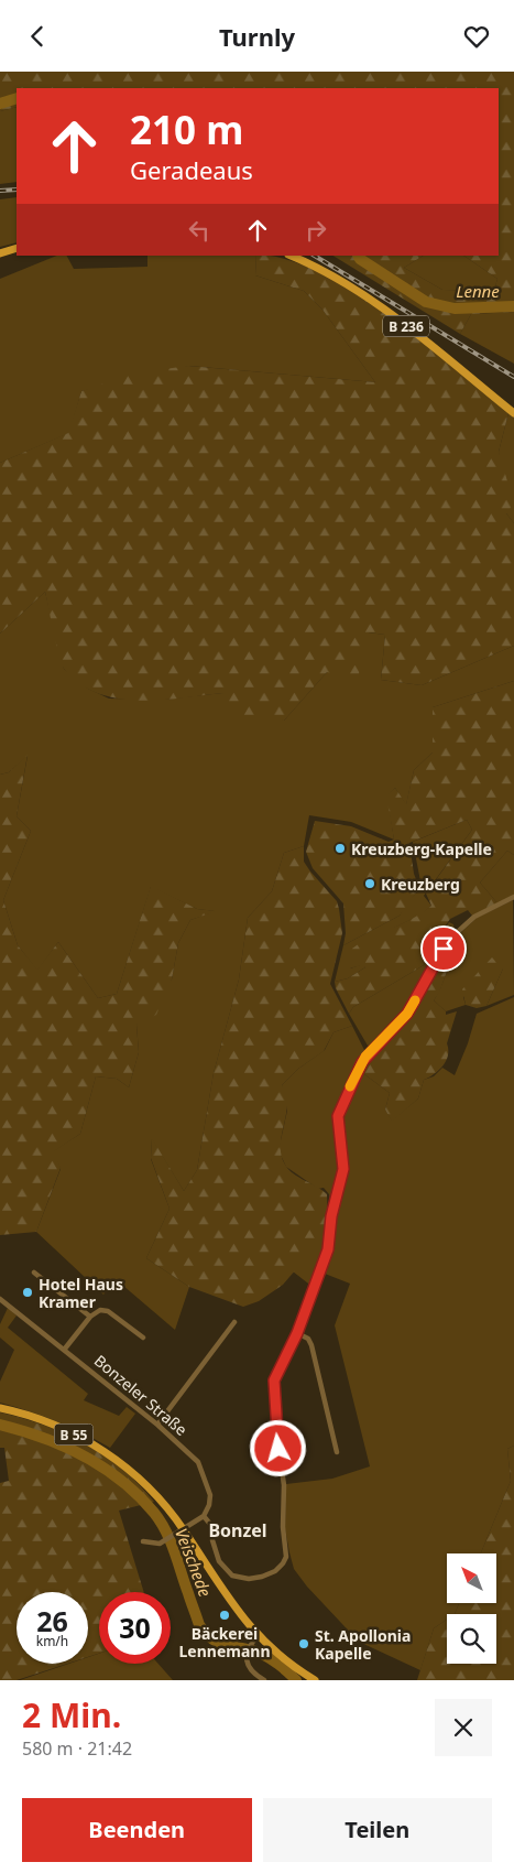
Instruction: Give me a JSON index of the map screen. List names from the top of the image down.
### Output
{
  "streets": {
    "main road": ["B 236", "B 55"],
    "street": ["Bonzeler Straße"]
  },
  "districts": ["Bonzel"],
  "water": ["Lenne", "Veischede"],
  "places": [
    "Kreuzberg-Kapelle",
    "Kreuzberg",
    "Hotel Haus Kramer",
    "Bäckerei Lennemann",
    "St. Apollonia Kapelle"
  ],
  "north": "top left",
  "page": {
    "header": "Turnly",
    "turn": ["210 m", "Geradeaus"],
    "speed": "26 km/h",
    "limit": "30",
    "heading": ["2 Min.", "580 m · 21:42"],
    "buttons": ["Beenden", "Teilen"]
  }
}
